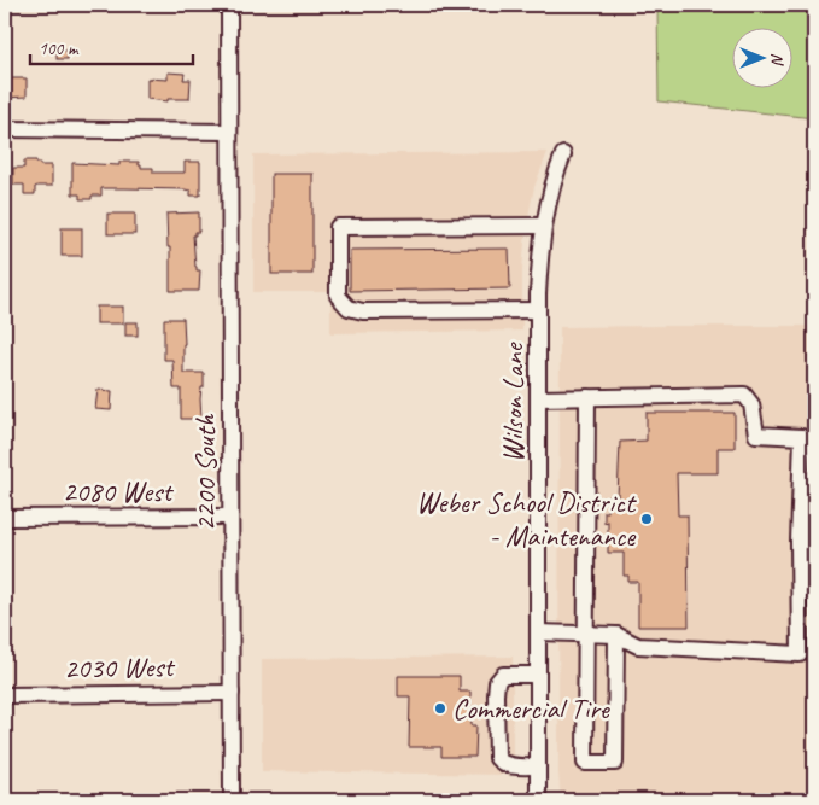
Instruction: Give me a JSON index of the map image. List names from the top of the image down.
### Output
{
  "streets": {
    "street": [
      "Wilson Lane",
      "2200 South",
      "2080 West",
      "2030 West"
    ]
  },
  "crossings": [
    ["2200 South", "2080 West"],
    ["2200 South", "2030 West"]
  ],
  "places": ["Weber School District - Maintenance", "Commercial Tire"],
  "scale_bar": "100 m",
  "north": "right"
}
